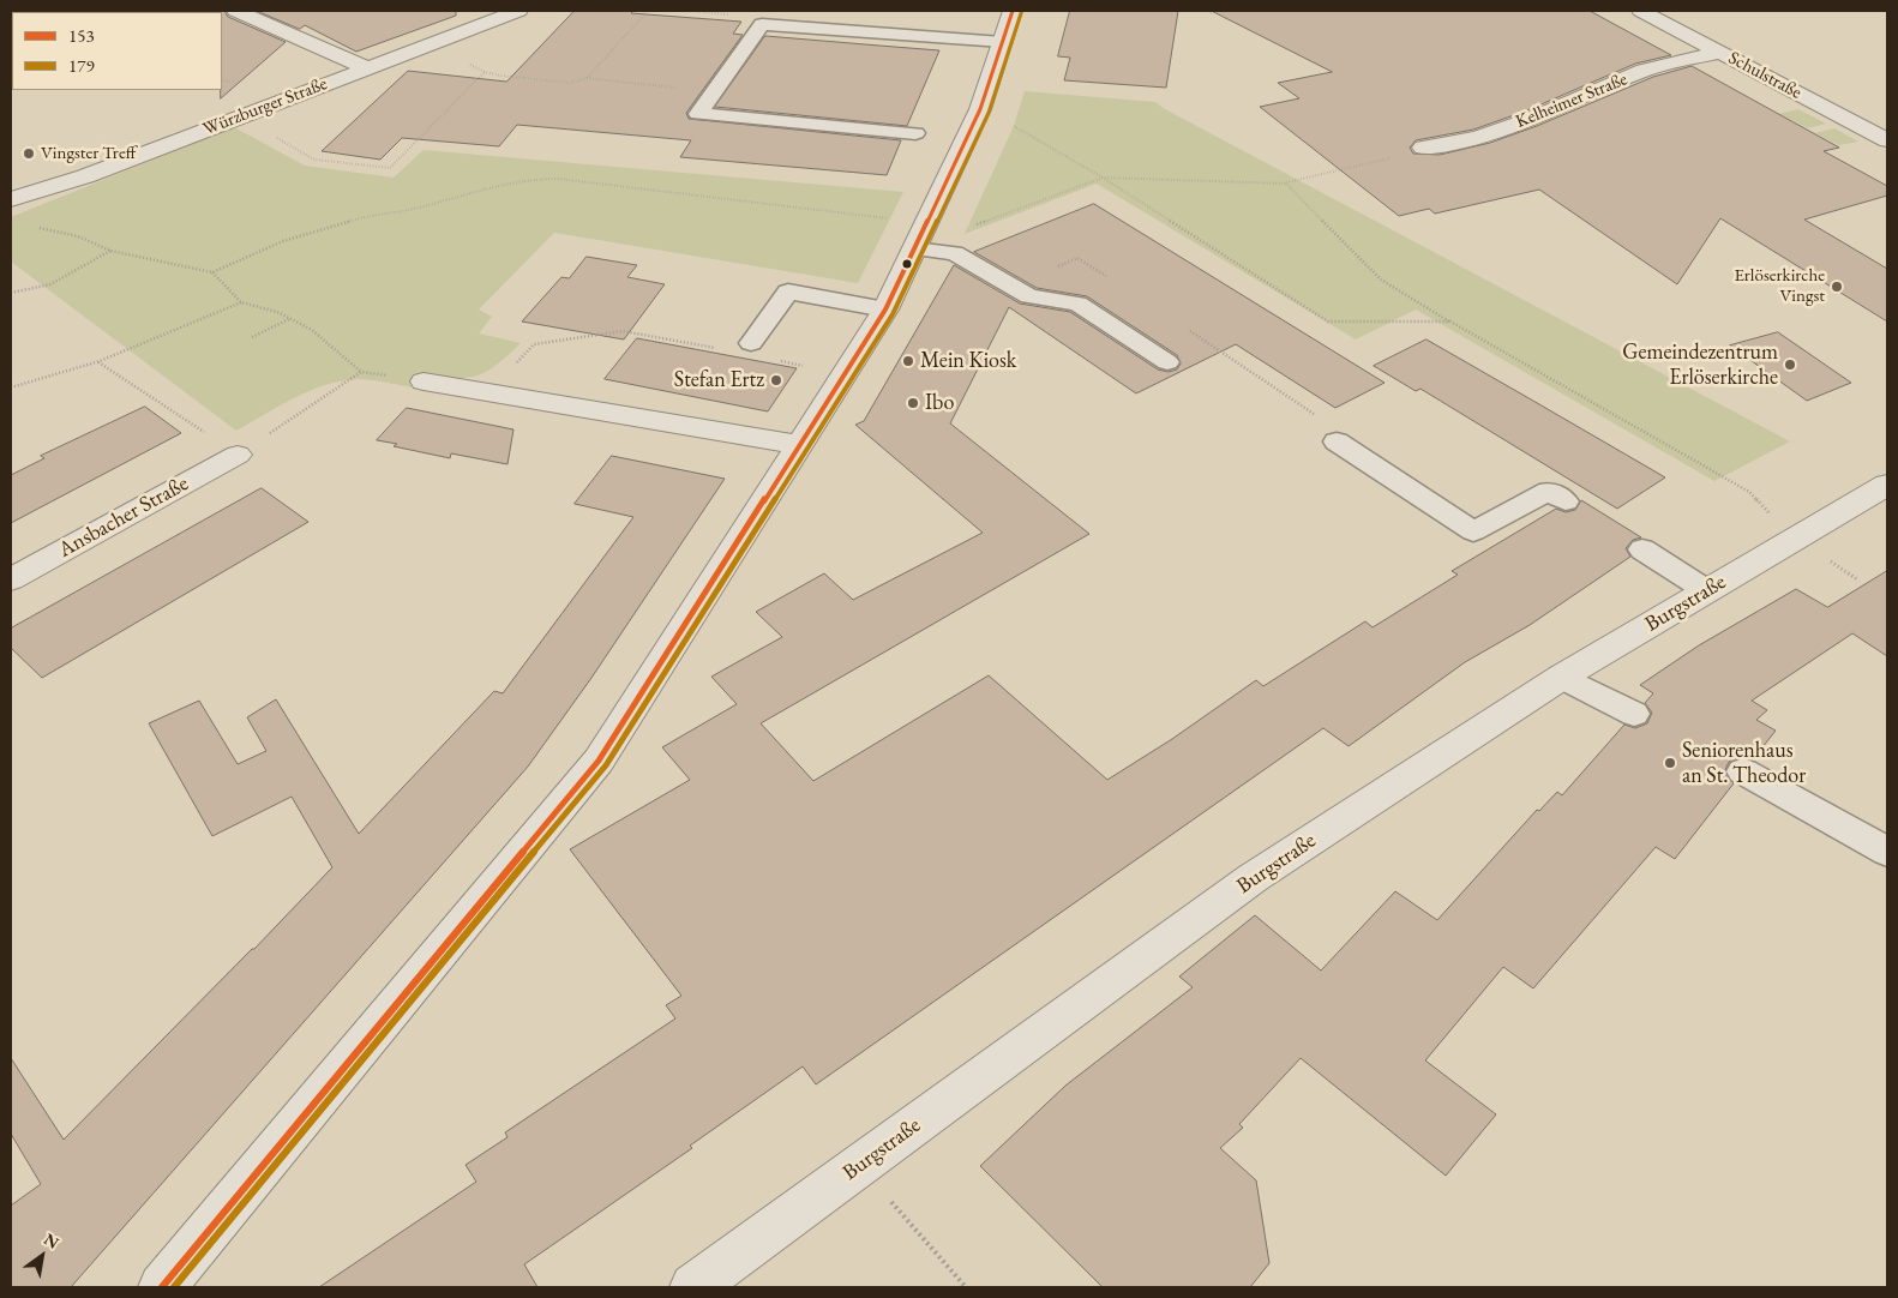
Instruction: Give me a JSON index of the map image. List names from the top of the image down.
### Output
{
  "streets": {
    "street": [
      "Schulstraße",
      "Kelheimer Straße",
      "Würzburger Straße",
      "Ansbacher Straße",
      "Burgstraße"
    ]
  },
  "crossings": [
    ["Schulstraße", "Kelheimer Straße"]
  ],
  "places": [
    "Vingster Treff",
    "Erlöserkirche Vingst",
    "Mein Kiosk",
    "Gemeindezentrum Erlöserkirche",
    "Stefan Ertz",
    "Ibo",
    "Seniorenhaus an St. Theodor"
  ],
  "lines": ["transit line 153", "transit line 179"],
  "legend": ["153", "179"],
  "north": "top right"
}
